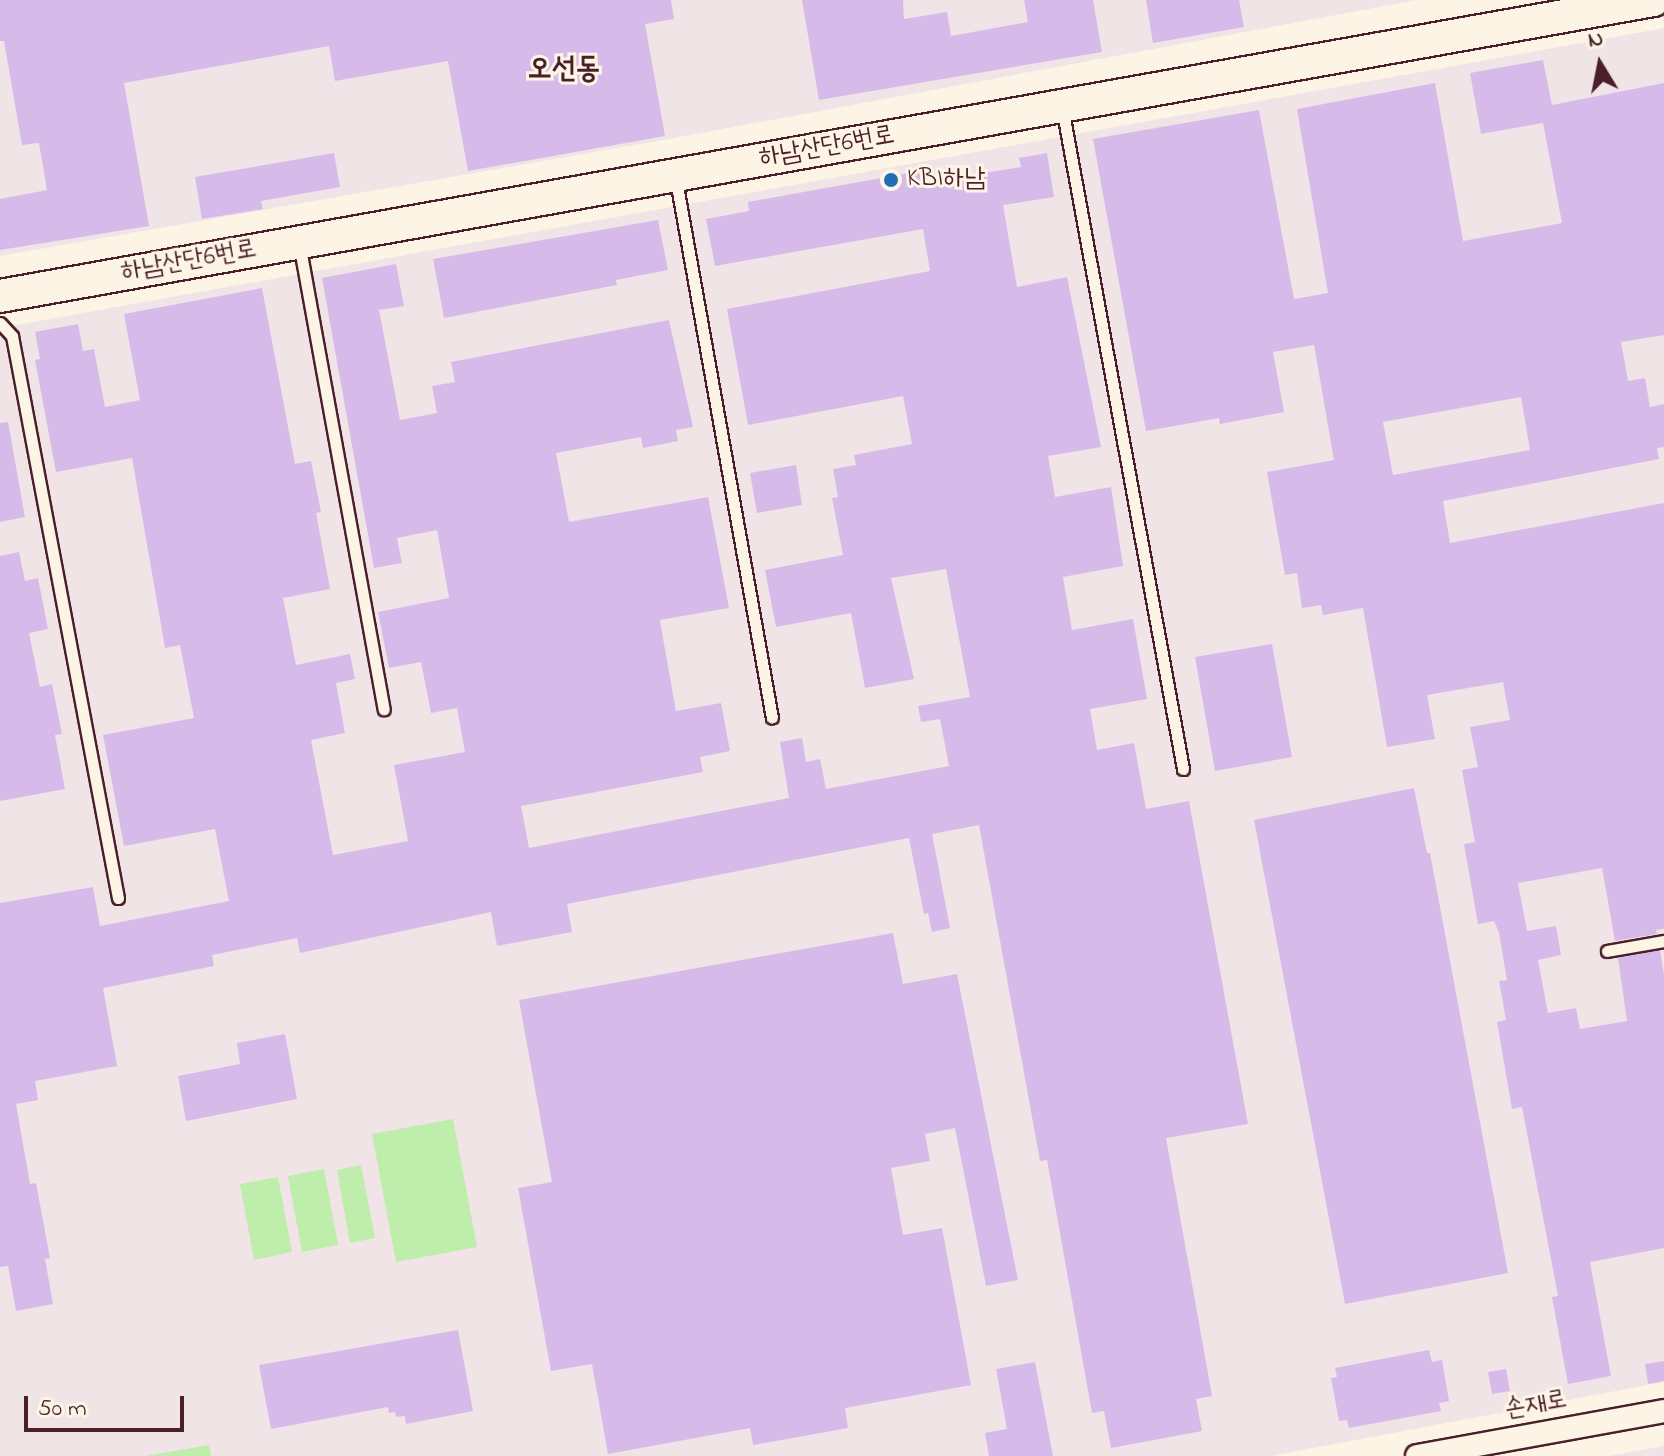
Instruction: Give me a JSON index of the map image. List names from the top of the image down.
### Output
{
  "streets": {
    "street": ["하남산단6번로", "손재로"]
  },
  "districts": ["오선동"],
  "places": ["KBI하남"],
  "scale_bar": "50 m",
  "north": "top"
}
